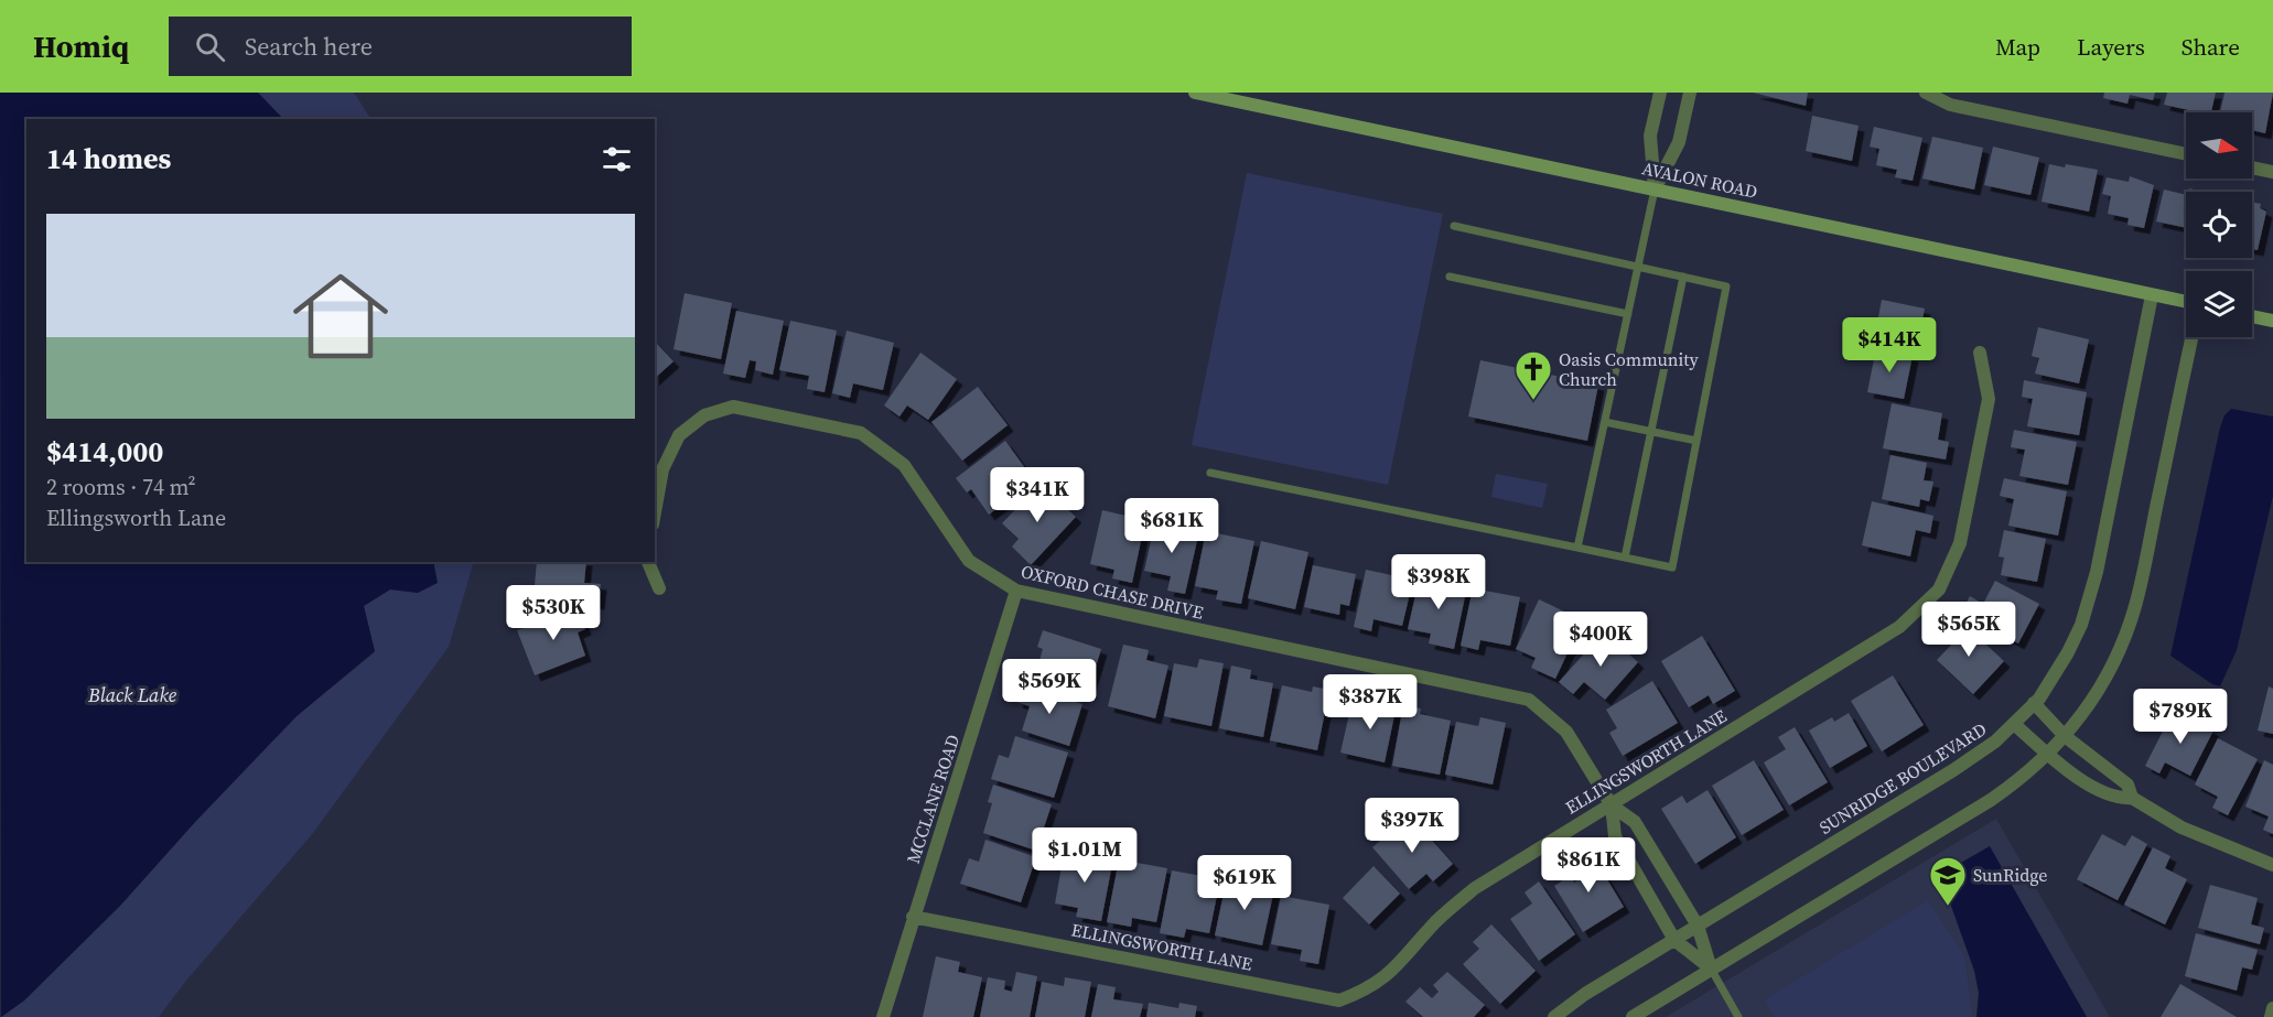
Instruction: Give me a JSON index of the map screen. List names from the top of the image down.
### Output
{
  "streets": {
    "main road": ["AVALON ROAD"],
    "street": [
      "OXFORD CHASE DRIVE",
      "ELLINGSWORTH LANE",
      "SUNRIDGE BOULEVARD",
      "MCCLANE ROAD"
    ]
  },
  "crossings": [
    ["AVALON ROAD", "SUNRIDGE BOULEVARD"],
    ["OXFORD CHASE DRIVE", "ELLINGSWORTH LANE"],
    ["OXFORD CHASE DRIVE", "SUNRIDGE BOULEVARD"],
    ["OXFORD CHASE DRIVE", "MCCLANE ROAD"],
    ["ELLINGSWORTH LANE", "MCCLANE ROAD"]
  ],
  "water": ["Black Lake"],
  "places": {
    "church": ["Oasis Community Church"],
    "school or university": ["SunRidge"]
  },
  "north": "right",
  "page": {
    "header": "Homiq",
    "search": "Search here",
    "nav": ["Map", "Layers", "Share"],
    "heading": "14 homes",
    "list": [
      {
        "name": "$414,000",
        "note": "2 rooms · 74 m² · Ellingsworth Lane"
      }
    ],
    "price": [
      "$414K",
      "$341K",
      "$681K",
      "$398K",
      "$530K",
      "$565K",
      "$400K",
      "$569K",
      "$387K",
      "$789K",
      "$397K",
      "$1.01M",
      "$861K",
      "$619K"
    ]
  }
}
